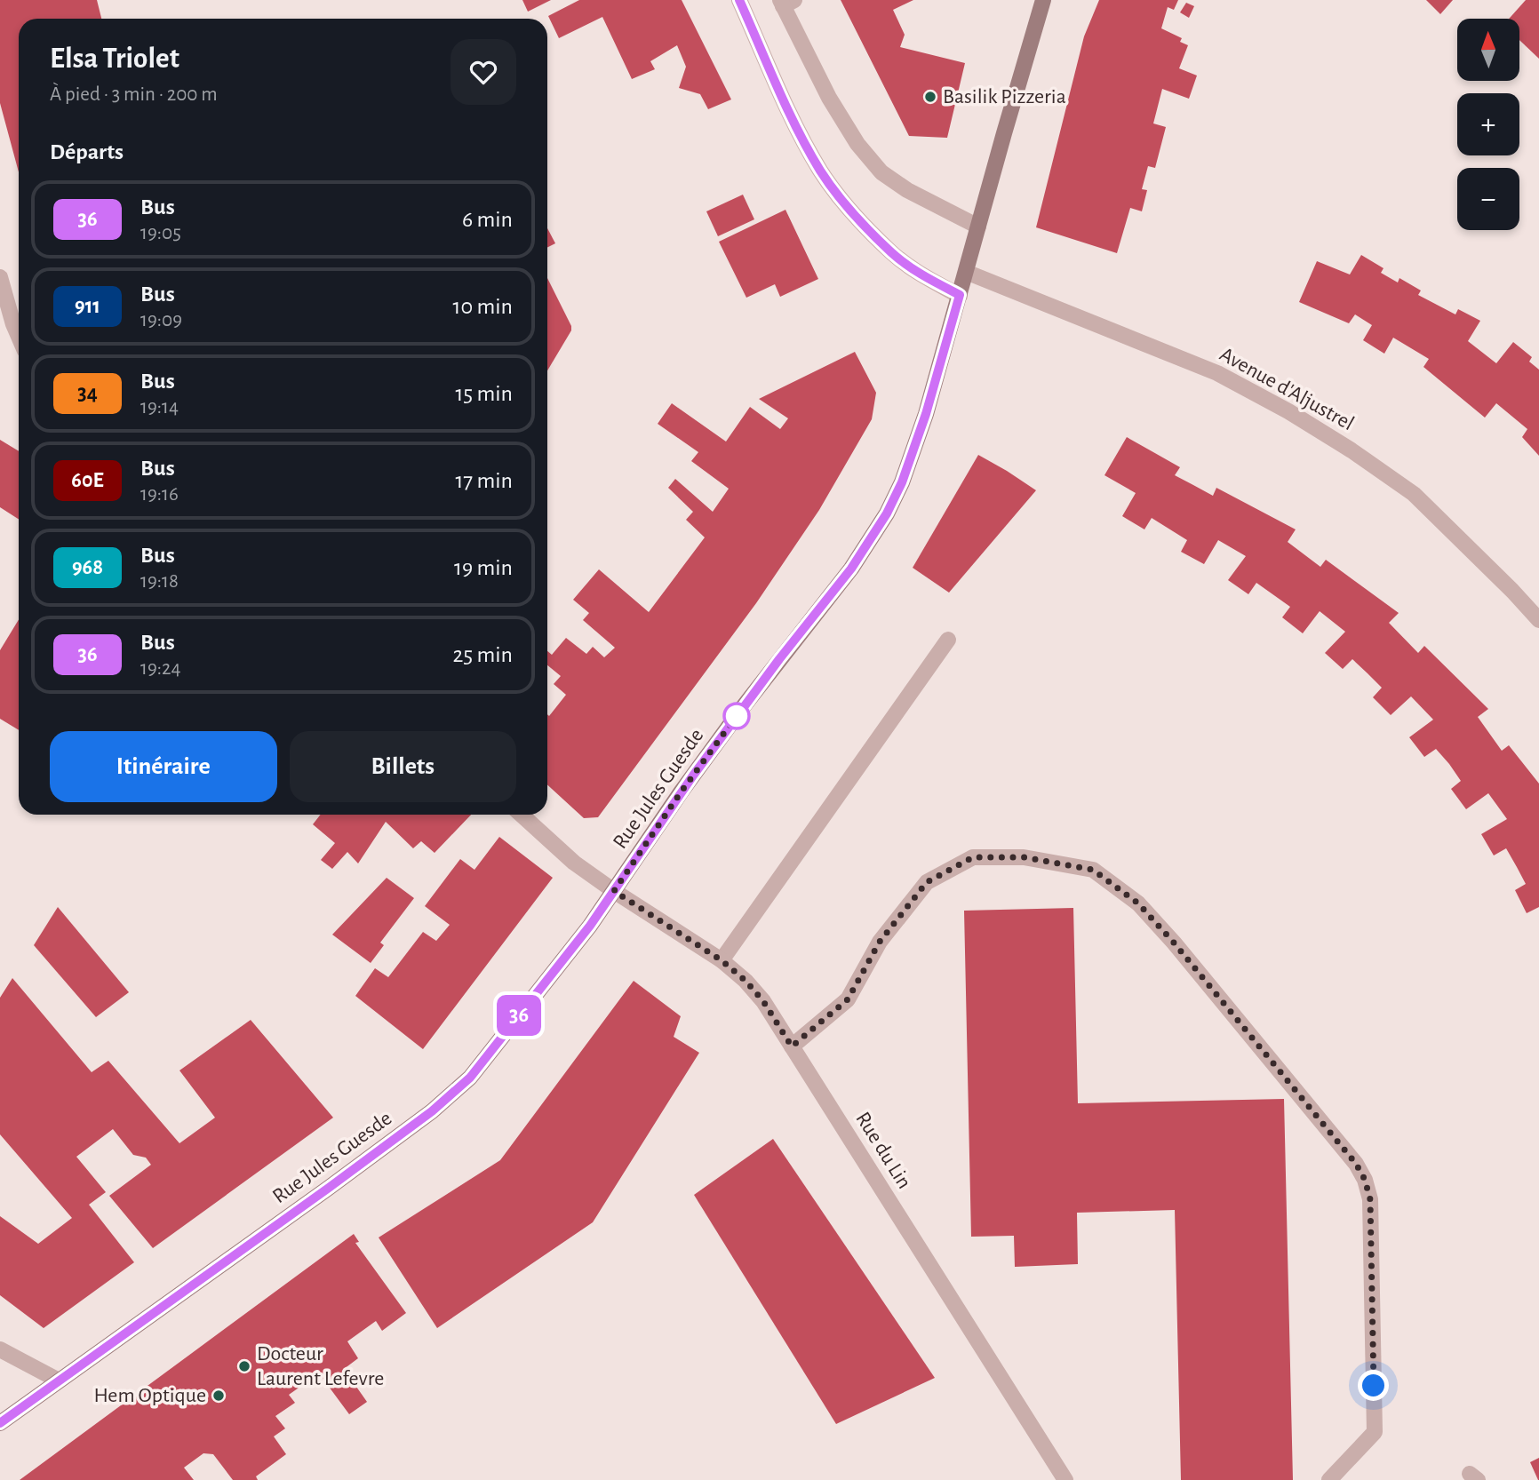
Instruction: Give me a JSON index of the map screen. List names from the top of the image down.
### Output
{
  "streets": {
    "main road": ["Rue Jules Guesde"],
    "street": ["Avenue d'Aljustrel", "Rue du Lin"]
  },
  "crossings": [
    ["Avenue d'Aljustrel", "Rue Jules Guesde"],
    ["Rue Jules Guesde", "Rue du Lin"]
  ],
  "places": ["Basilik Pizzeria", "Docteur Laurent Lefevre", "Hem Optique"],
  "lines": ["bus line 36"],
  "north": "top",
  "page": {
    "on_map": "36",
    "map_buttons": ["+", "−"],
    "heading": [
      ["Elsa Triolet", "À pied · 3 min · 200 m"],
      "Départs"
    ],
    "list": [
      {
        "mark": "36",
        "name": "Bus",
        "note": "19:05",
        "value": "6 min"
      },
      {
        "mark": "911",
        "name": "Bus",
        "note": "19:09",
        "value": "10 min"
      },
      {
        "mark": "34",
        "name": "Bus",
        "note": "19:14",
        "value": "15 min"
      },
      {
        "mark": "60E",
        "name": "Bus",
        "note": "19:16",
        "value": "17 min"
      },
      {
        "mark": "968",
        "name": "Bus",
        "note": "19:18",
        "value": "19 min"
      },
      {
        "mark": "36",
        "name": "Bus",
        "note": "19:24",
        "value": "25 min"
      }
    ],
    "buttons": ["Itinéraire", "Billets"]
  }
}
